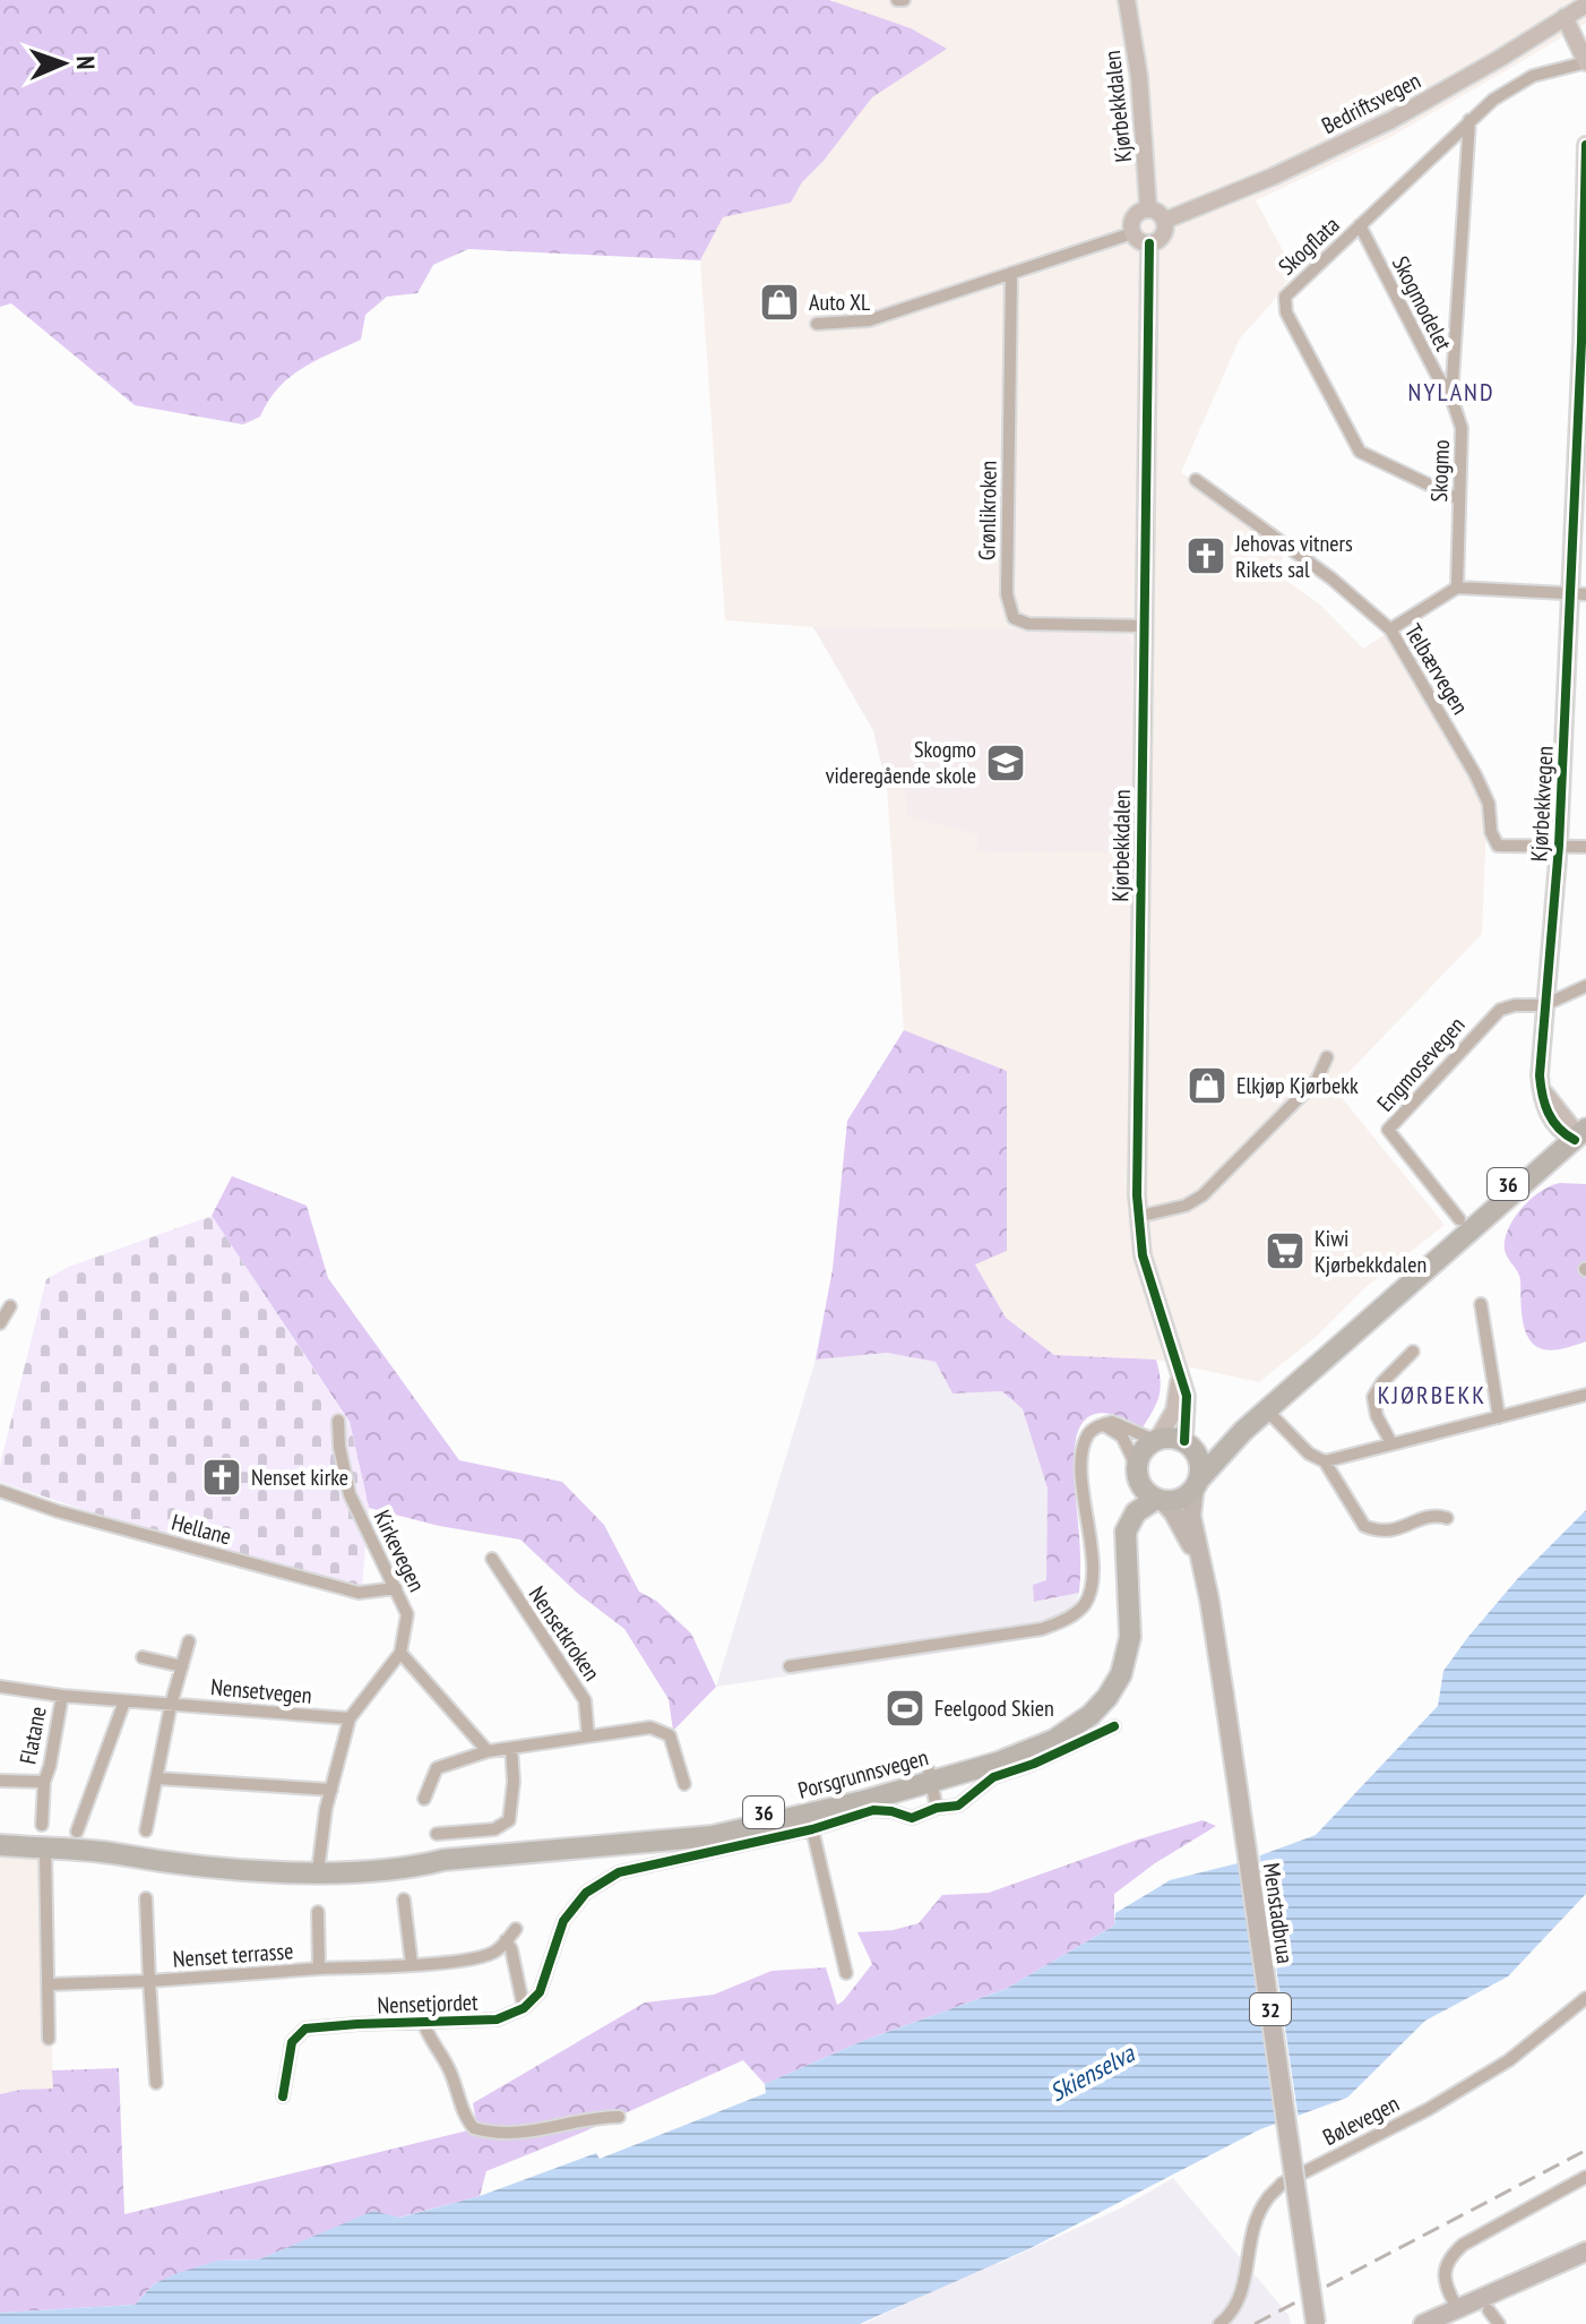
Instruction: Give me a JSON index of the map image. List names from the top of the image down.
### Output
{
  "streets": {
    "highway": ["36", "Porsgrunnsvegen"],
    "main road": ["Menstadbrua", "32"],
    "street": [
      "Bedriftsvegen",
      "Kjørbekkdalen",
      "Skogflata",
      "Skogmodelet",
      "Skogmo",
      "Grønlikroken",
      "Telbærvegen",
      "Kjørbekkvegen",
      "Engmosevegen",
      "Hellane",
      "Kirkevegen",
      "Nensetkroken",
      "Nensetvegen",
      "Flatane",
      "Nenset terrasse",
      "Nensetjordet",
      "Bølevegen"
    ]
  },
  "crossings": [
    ["Bedriftsvegen", "Kjørbekkdalen"],
    ["Kjørbekkdalen", "Grønlikroken"],
    ["Kjørbekkdalen", "36"],
    ["Kjørbekkdalen", "Porsgrunnsvegen"],
    ["Kjørbekkdalen", "Menstadbrua"],
    ["Skogflata", "Skogmodelet"],
    ["Skogflata", "Skogmo"],
    ["Skogmodelet", "Skogmo"],
    ["Telbærvegen", "Kjørbekkvegen"],
    ["Kjørbekkvegen", "Engmosevegen"],
    ["Kjørbekkvegen", "36"],
    ["36", "Porsgrunnsvegen"],
    ["36", "Menstadbrua"],
    ["Hellane", "Kirkevegen"],
    ["Nensetvegen", "Flatane"],
    ["Porsgrunnsvegen", "Menstadbrua"]
  ],
  "districts": ["NYLAND", "KJØRBEKK"],
  "water": ["Skienselva"],
  "places": {
    "shop": ["Auto XL", "Elkjøp Kjørbekk"],
    "church": ["Jehovas vitners Rikets sal", "Nenset kirke"],
    "school or university": ["Skogmo videregående skole"],
    "supermarket": ["Kiwi Kjørbekkdalen"],
    "sports": ["Feelgood Skien"]
  },
  "north": "right"
}
